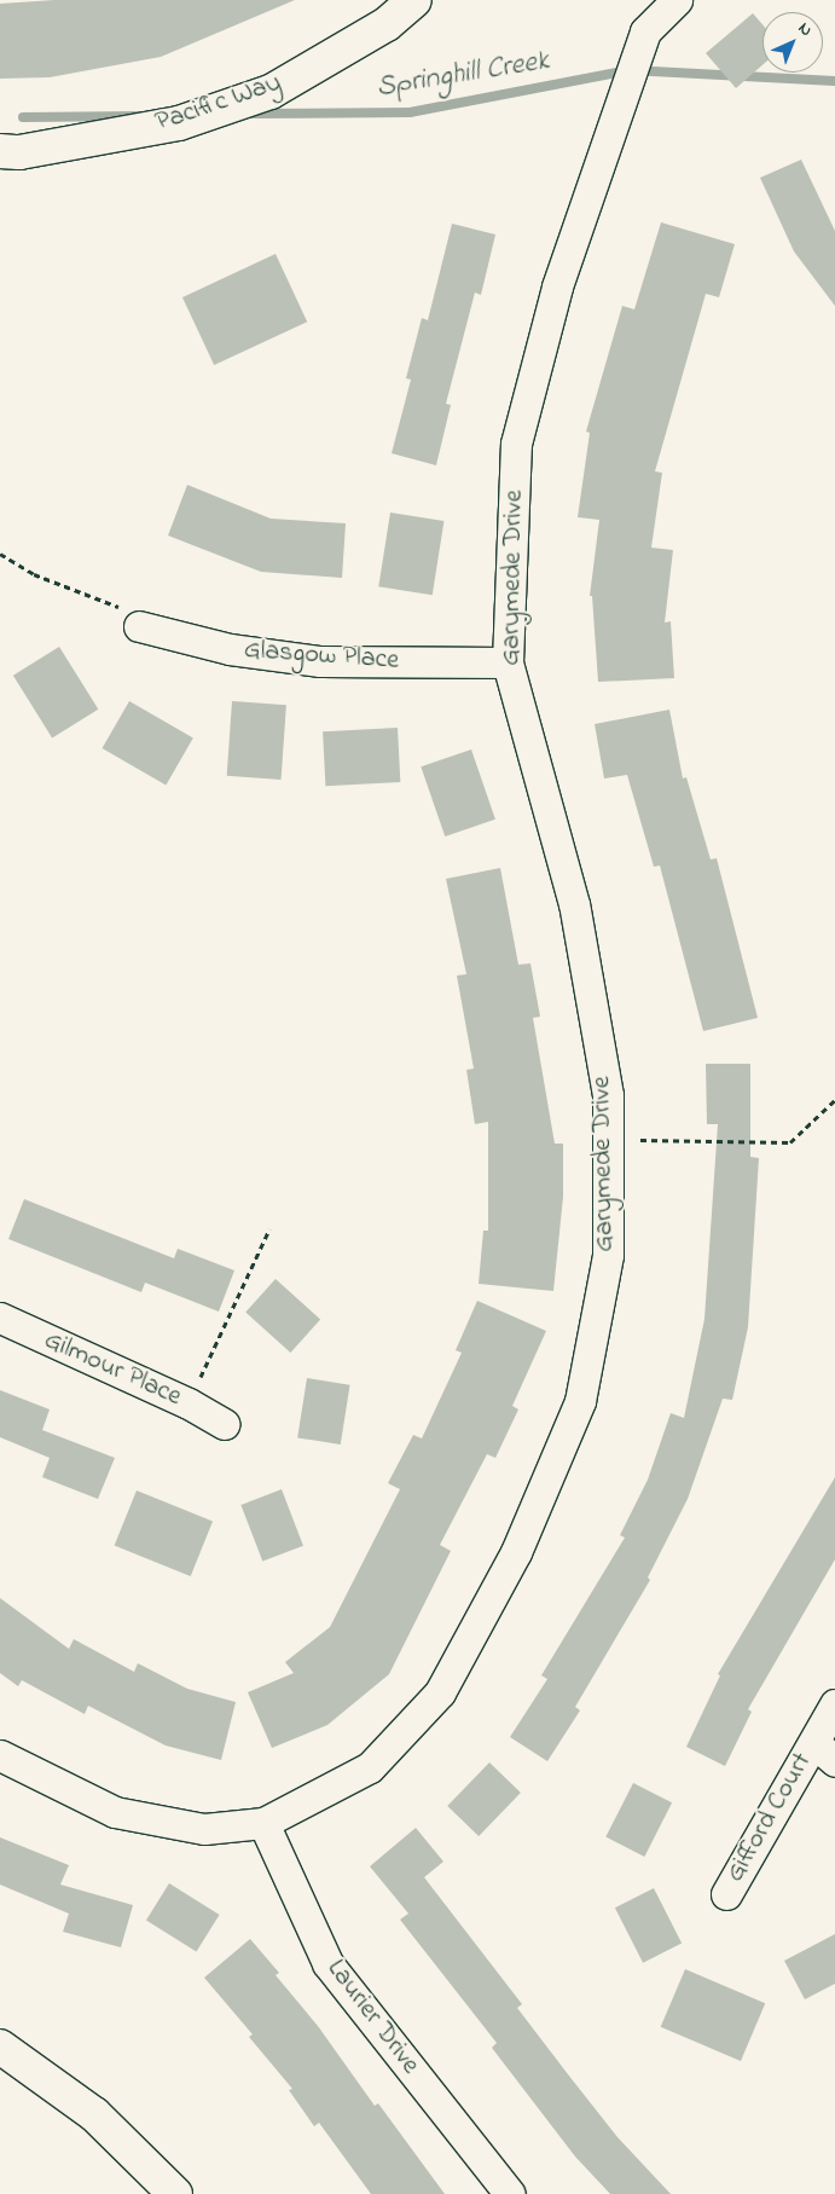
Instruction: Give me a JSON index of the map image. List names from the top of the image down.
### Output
{
  "streets": {
    "main road": ["Pacific Way"],
    "street": [
      "Garymede Drive",
      "Glasgow Place",
      "Gilmour Place",
      "Gifford Court",
      "Laurier Drive"
    ]
  },
  "crossings": [
    ["Garymede Drive", "Glasgow Place"],
    ["Garymede Drive", "Laurier Drive"]
  ],
  "water": ["Springhill Creek"],
  "north": "top right"
}
